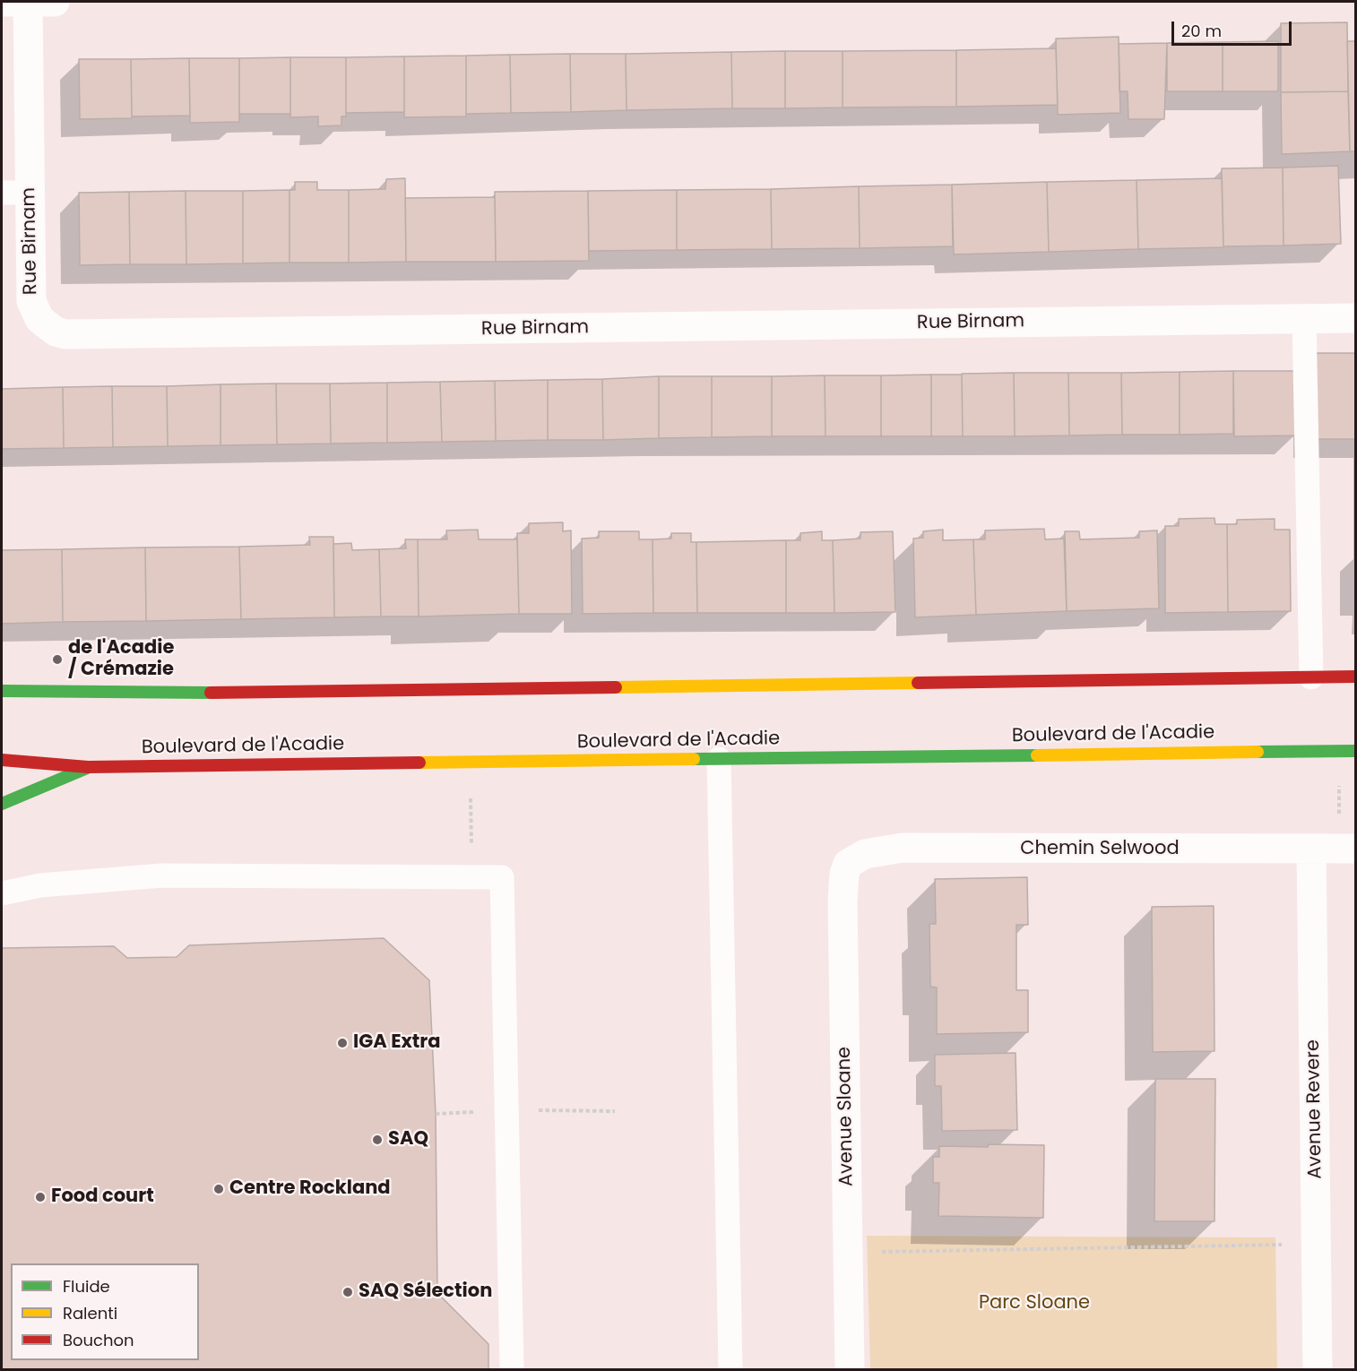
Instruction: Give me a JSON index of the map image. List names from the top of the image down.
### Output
{
  "streets": {
    "main road": ["Boulevard de l'Acadie"],
    "street": [
      "Rue Birnam",
      "Chemin Selwood",
      "Avenue Revere",
      "Avenue Sloane"
    ]
  },
  "crossings": [
    ["Chemin Selwood", "Avenue Revere"],
    ["Chemin Selwood", "Avenue Sloane"]
  ],
  "parks": ["Parc Sloane"],
  "places": [
    "de l'Acadie / Crémazie",
    "IGA Extra",
    "SAQ",
    "Centre Rockland",
    "Food court",
    "SAQ Sélection"
  ],
  "legend": ["Fluide", "Ralenti", "Bouchon"],
  "scale_bar": "20 m"
}
